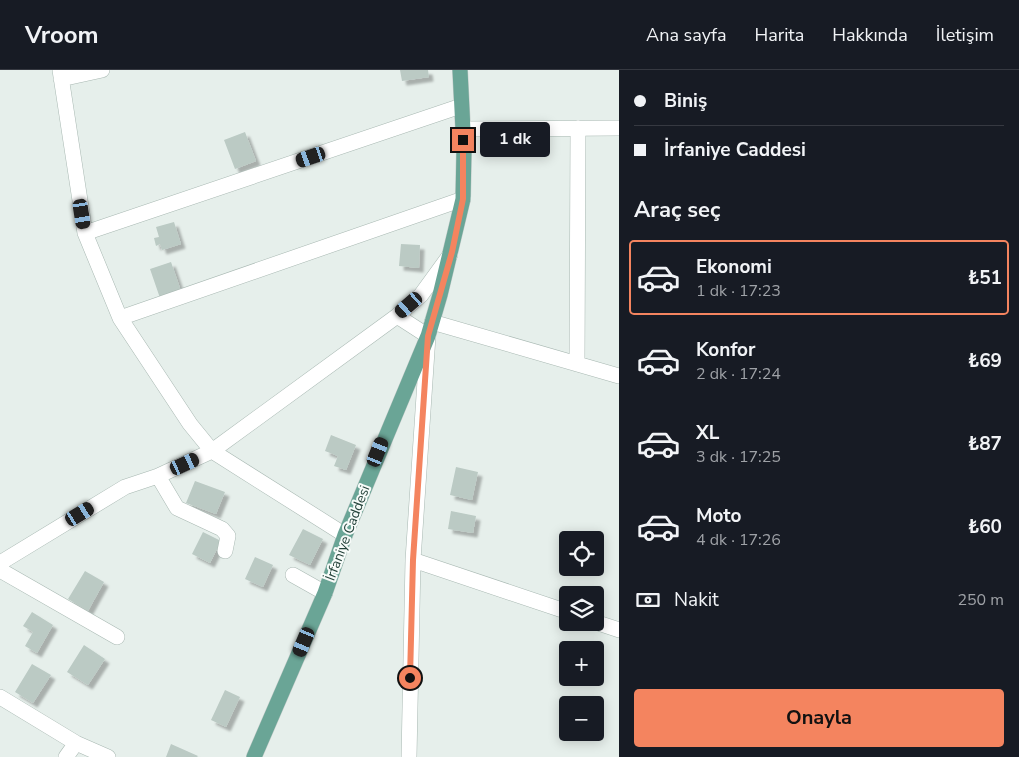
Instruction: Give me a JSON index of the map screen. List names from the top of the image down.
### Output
{
  "streets": {
    "main road": ["İrfaniye Caddesi"]
  },
  "page": {
    "header": "Vroom",
    "nav": [
      "Ana sayfa",
      "Harita",
      "Hakkında",
      "İletişim"
    ],
    "banner": ["Biniş", "İrfaniye Caddesi"],
    "bubble": "1 dk",
    "heading": "Araç seç",
    "list": [
      {
        "name": "Ekonomi",
        "note": "1 dk · 17:23",
        "value": "₺51"
      },
      {
        "name": "Konfor",
        "note": "2 dk · 17:24",
        "value": "₺69"
      },
      {
        "name": "XL",
        "note": "3 dk · 17:25",
        "value": "₺87"
      },
      {
        "name": "Moto",
        "note": "4 dk · 17:26",
        "value": "₺60"
      }
    ],
    "map_buttons": ["+", "−"],
    "pay": ["Nakit", "250 m"],
    "buttons": "Onayla"
  }
}
